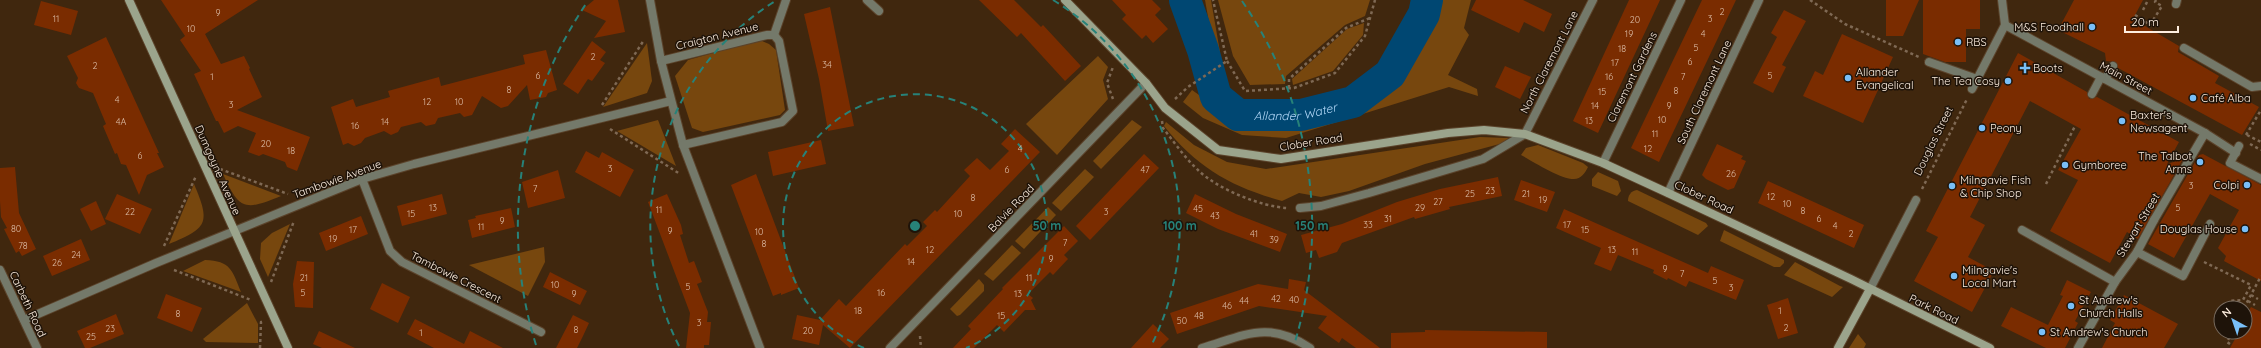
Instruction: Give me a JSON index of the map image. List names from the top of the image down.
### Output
{
  "streets": {
    "street": [
      "Craigton Avenue",
      "North Claremont Lane",
      "Claremont Gardens",
      "Main Street",
      "South Claremont Lane",
      "Clober Road",
      "Dumgoyne Avenue",
      "Tambowie Avenue",
      "Balvie Road",
      "Stewart Street",
      "Tambowie Crescent",
      "Carbeth Road",
      "Park Road"
    ],
    "path": ["Douglas Street"]
  },
  "crossings": [
    ["North Claremont Lane", "Clober Road"],
    ["Claremont Gardens", "Clober Road"],
    ["Main Street", "Stewart Street"],
    ["South Claremont Lane", "Clober Road"],
    ["Clober Road", "Balvie Road"],
    ["Clober Road", "Park Road"],
    ["Dumgoyne Avenue", "Tambowie Avenue"],
    ["Tambowie Avenue", "Tambowie Crescent"],
    ["Tambowie Avenue", "Carbeth Road"]
  ],
  "water": ["Allander Water"],
  "places": {
    "other": [
      "M&S Foodhall",
      "RBS",
      "Allander Evangelical",
      "The Tea Cosy",
      "Café Alba",
      "Baxter's Newsagent",
      "Peony",
      "The Talbot Arms",
      "Gymboree",
      "Colpi",
      "Milngavie Fish & Chip Shop",
      "Douglas House",
      "Milngavie's Local Mart",
      "St Andrew's Church Halls",
      "St Andrew's Church"
    ],
    "health": ["Boots"]
  },
  "house_numbers": [
    "2",
    "9",
    "11",
    "3",
    "20",
    "10",
    "19",
    "4",
    "5",
    "18",
    "2",
    "6",
    "17",
    "34",
    "2",
    "6",
    "5",
    "1",
    "16",
    "7",
    "8",
    "8",
    "15",
    "4",
    "12",
    "10",
    "3",
    "14",
    "9",
    "10",
    "13",
    "4A",
    "14",
    "16",
    "11",
    "20",
    "4",
    "12",
    "18",
    "6",
    "3",
    "6",
    "47",
    "26",
    "3",
    "7",
    "23",
    "25",
    "21",
    "12",
    "8",
    "19",
    "27",
    "10",
    "13",
    "29",
    "5",
    "45",
    "11",
    "8",
    "22",
    "3",
    "15",
    "10",
    "43",
    "31",
    "6",
    "9",
    "33",
    "17",
    "4",
    "11",
    "80",
    "17",
    "15",
    "9",
    "10",
    "41",
    "2",
    "19",
    "39",
    "7",
    "8",
    "78",
    "12",
    "13",
    "11",
    "24",
    "9",
    "14",
    "26",
    "9",
    "7",
    "21",
    "11",
    "5",
    "10",
    "5",
    "3",
    "5",
    "16",
    "9",
    "13",
    "42",
    "40",
    "44",
    "46",
    "18",
    "1",
    "8",
    "15",
    "48",
    "50",
    "3",
    "2",
    "23",
    "8",
    "20",
    "1",
    "25"
  ],
  "scale_bar": "20 m",
  "north": "top left",
  "rings": ["50 m", "100 m", "150 m"]
}
